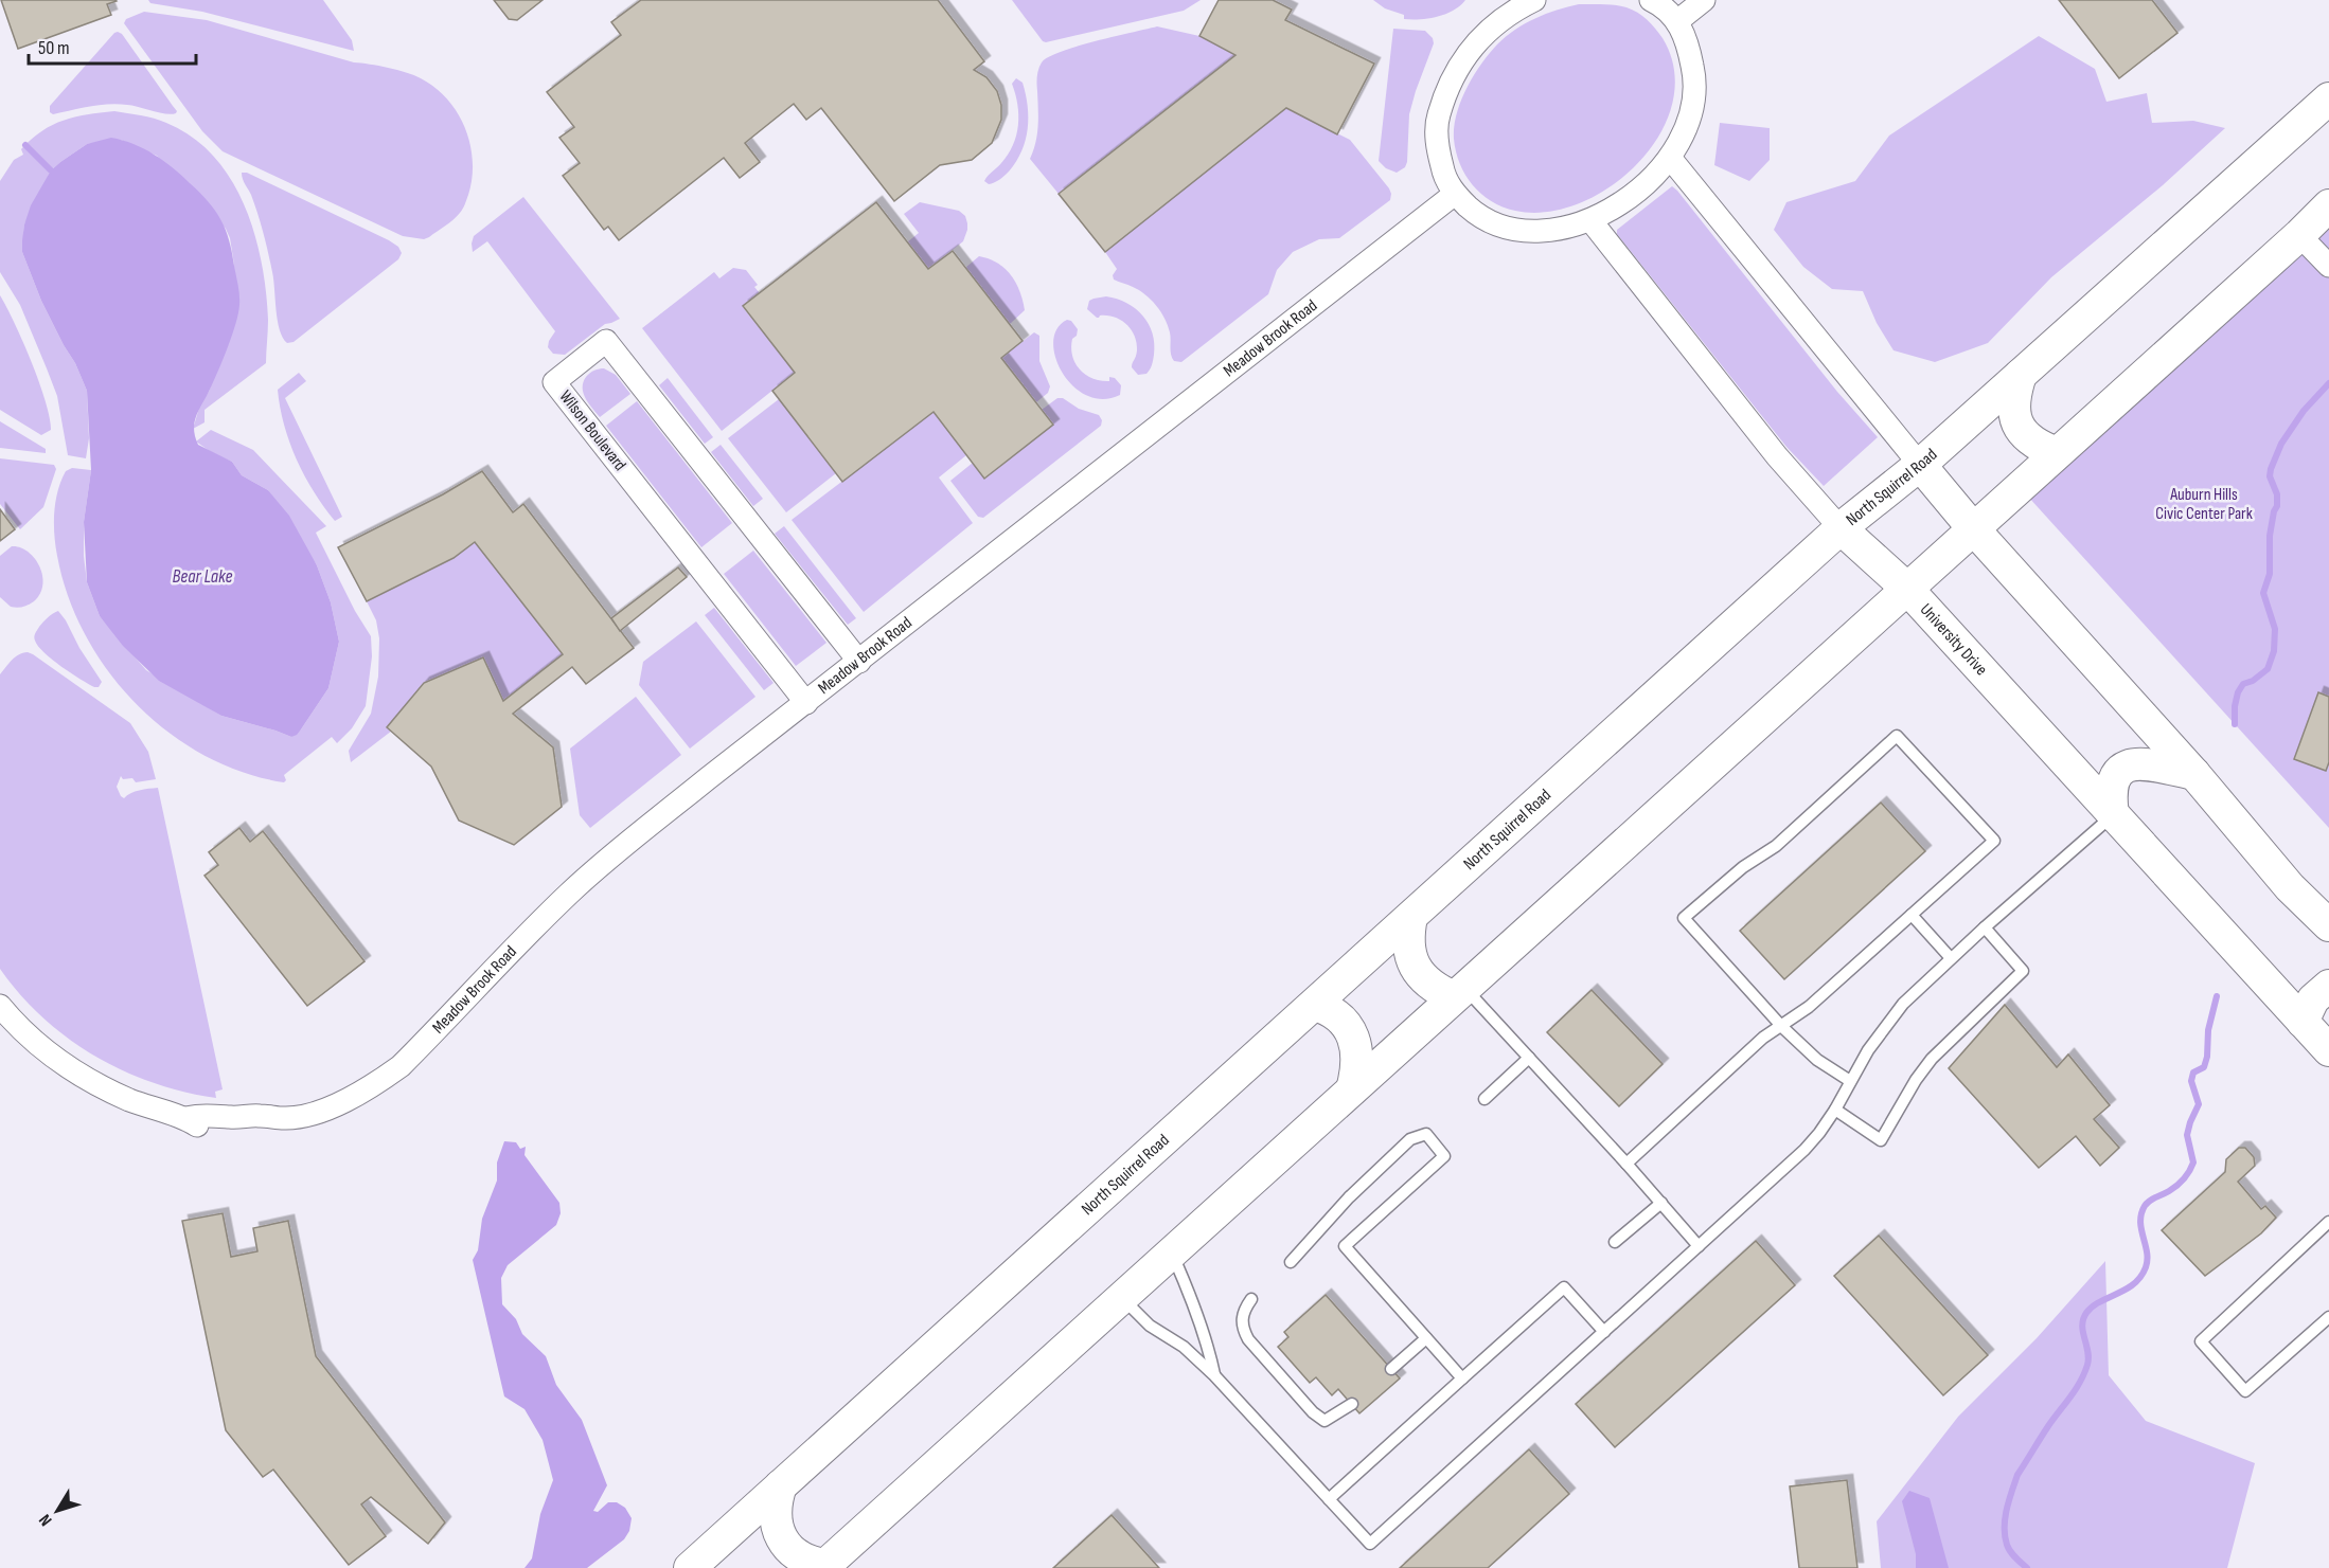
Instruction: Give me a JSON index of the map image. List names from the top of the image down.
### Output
{
  "streets": {
    "main road": ["North Squirrel Road", "University Drive"],
    "street": ["Meadow Brook Road", "Wilson Boulevard"]
  },
  "crossings": [
    ["Meadow Brook Road", "Wilson Boulevard"],
    ["North Squirrel Road", "University Drive"]
  ],
  "water": ["Bear Lake"],
  "parks": ["Auburn Hills Civic Center Park"],
  "scale_bar": "50 m",
  "north": "bottom left"
}
